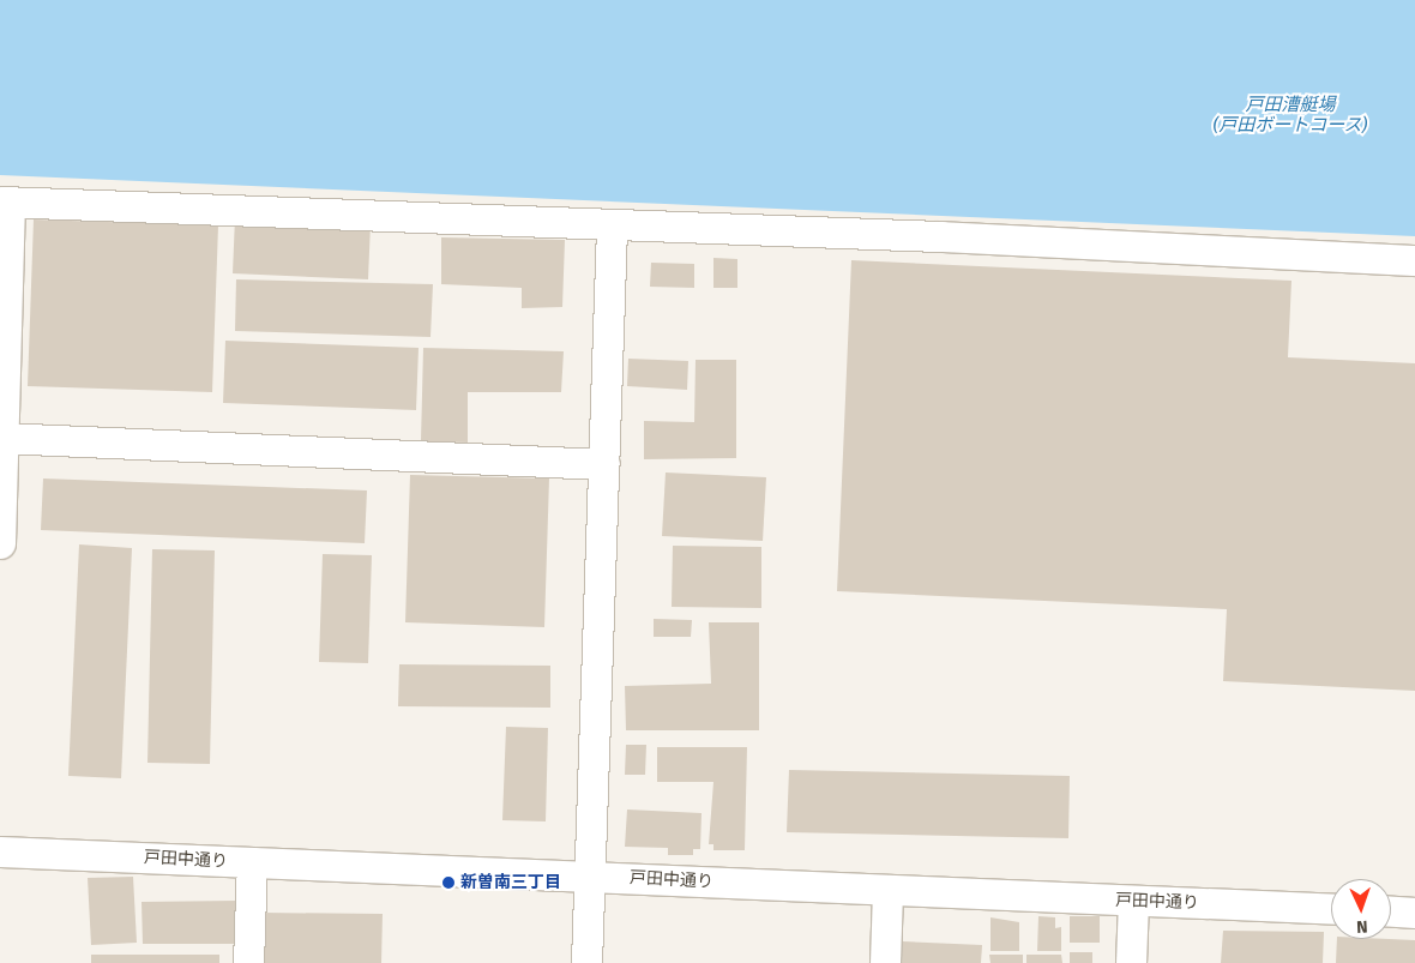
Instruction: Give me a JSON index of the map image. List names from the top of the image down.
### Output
{
  "streets": {
    "street": ["戸田中通り"]
  },
  "water": ["戸田漕艇場 (戸田ボートコース)"],
  "places": ["新曽南三丁目"],
  "north": "bottom"
}
